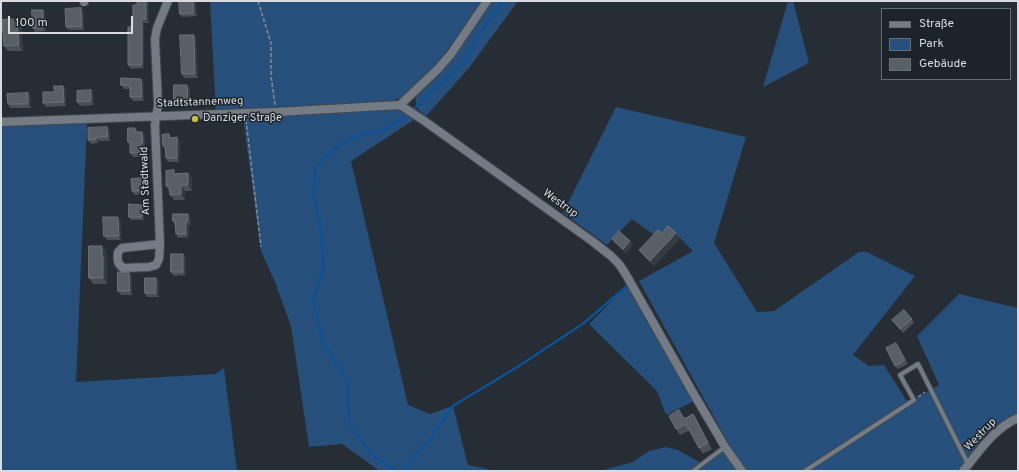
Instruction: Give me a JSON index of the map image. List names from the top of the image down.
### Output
{
  "streets": {
    "street": ["Stadtstannenweg", "Am Stadtwald", "Westrup"]
  },
  "crossings": [
    ["Stadtstannenweg", "Am Stadtwald"],
    ["Stadtstannenweg", "Westrup"]
  ],
  "places": ["Danziger Straße"],
  "legend": ["Straße", "Park", "Gebäude"],
  "scale_bar": "100 m"
}
